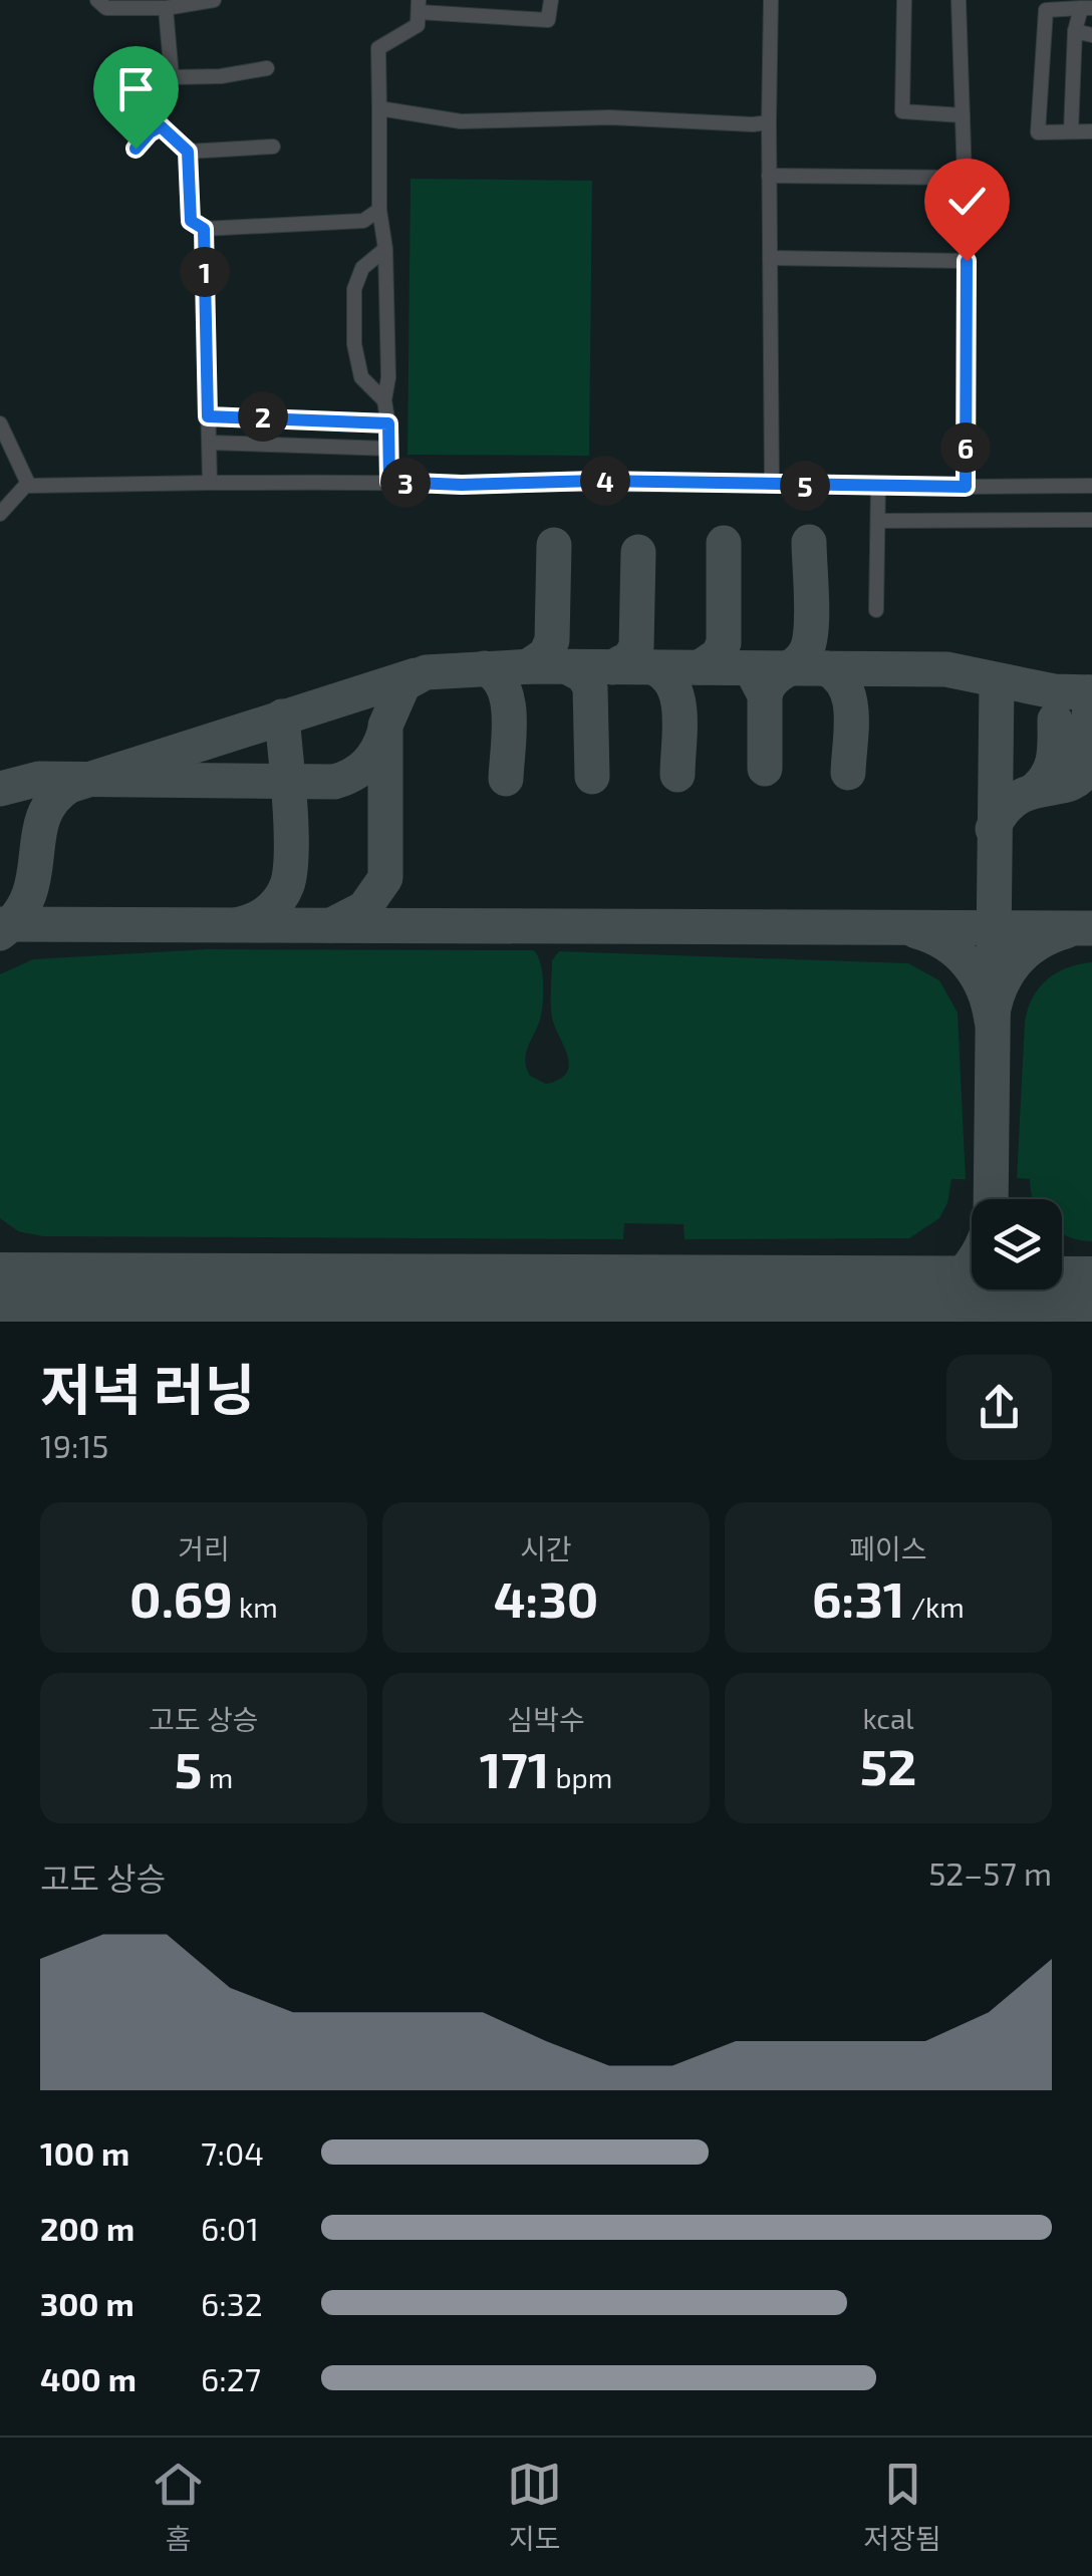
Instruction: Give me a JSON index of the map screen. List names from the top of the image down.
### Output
{
  "page": {
    "pins": [
      "1",
      "2",
      "6",
      "4",
      "3",
      "5"
    ],
    "heading": ["저녁 러닝", "19:15"],
    "stats": [
      ["거리", "0.69 km"],
      ["시간", "4:30"],
      ["페이스", "6:31 /km"],
      ["고도 상승", "5 m"],
      ["심박수", "171 bpm"],
      ["kcal", "52"]
    ],
    "chart": ["고도 상승", "52–57 m"],
    "list": [
      {
        "name": "100 m",
        "note": "7:04"
      },
      {
        "name": "200 m",
        "note": "6:01"
      },
      {
        "name": "300 m",
        "note": "6:32"
      },
      {
        "name": "400 m",
        "note": "6:27"
      }
    ],
    "tabs": ["홈", "지도", "저장됨"]
  }
}
